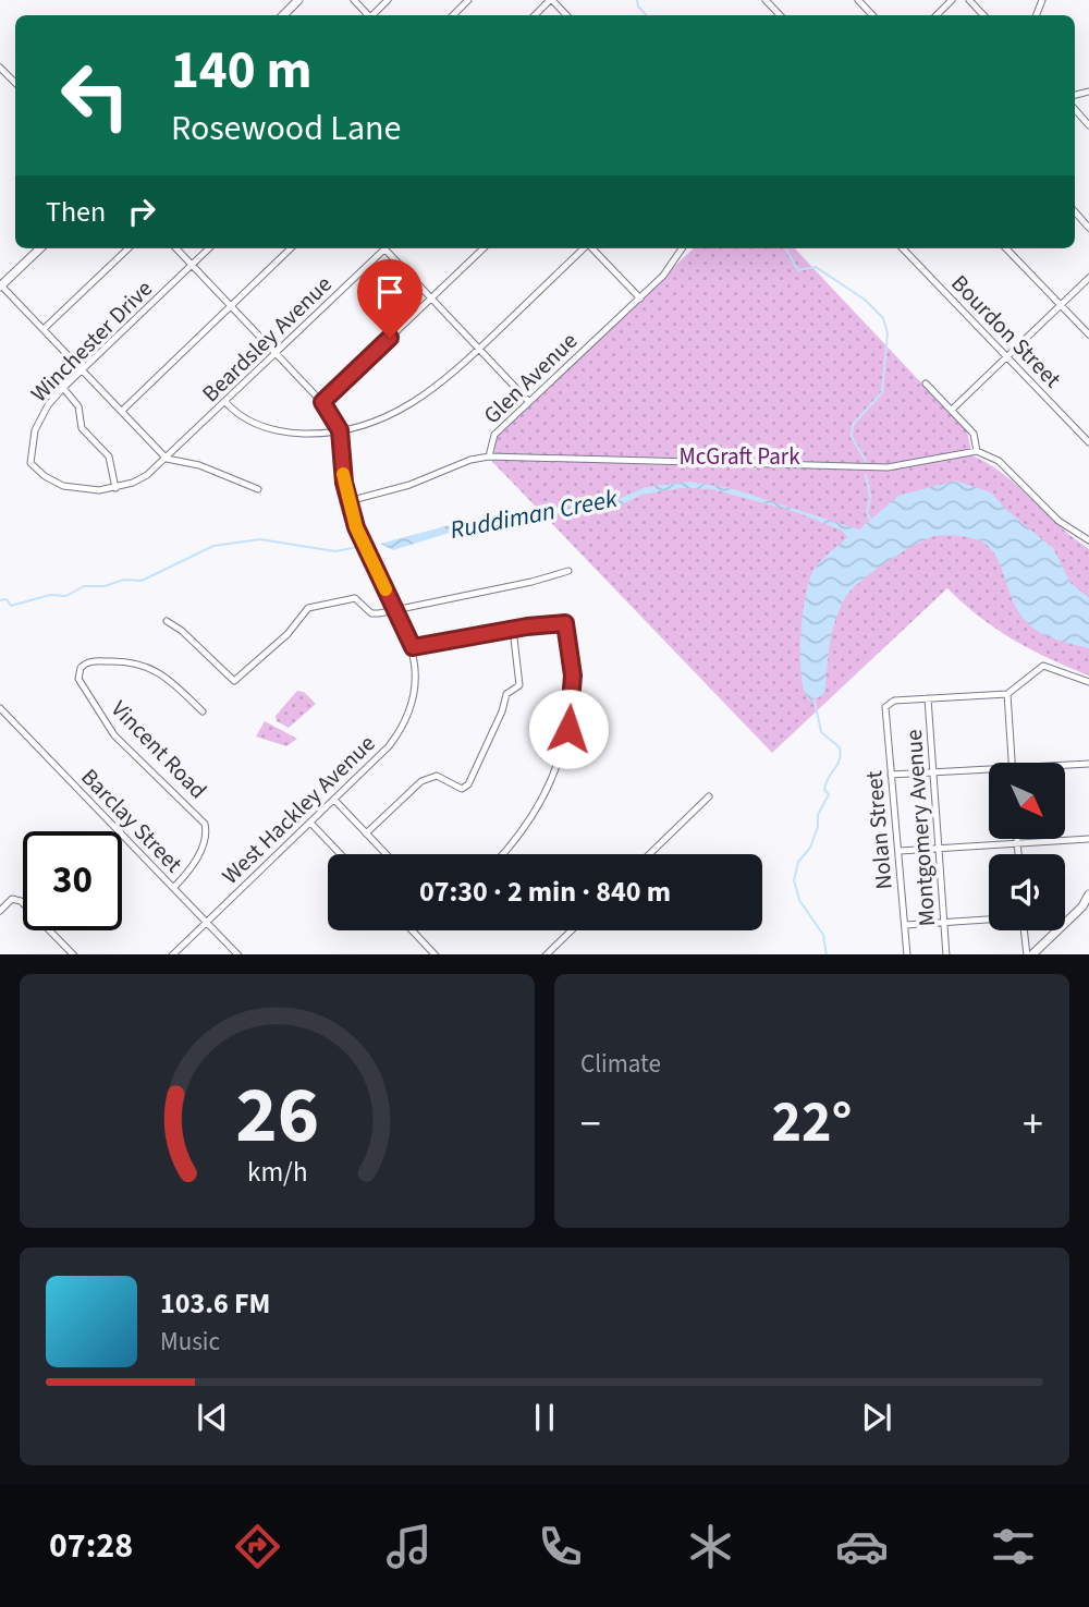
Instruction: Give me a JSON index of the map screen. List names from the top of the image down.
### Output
{
  "streets": {
    "street": [
      "Bourdon Street",
      "Beardsley Avenue",
      "Winchester Drive",
      "Glen Avenue",
      "Vincent Road",
      "West Hackley Avenue",
      "Barclay Street",
      "Montgomery Avenue",
      "Nolan Street"
    ]
  },
  "crossings": [
    ["Beardsley Avenue", "Winchester Drive"],
    ["Glen Avenue", "West Hackley Avenue"],
    ["Vincent Road", "Barclay Street"],
    ["West Hackley Avenue", "Barclay Street"],
    ["Montgomery Avenue", "Nolan Street"]
  ],
  "water": ["Ruddiman Creek"],
  "parks": ["McGraft Park"],
  "north": "bottom right",
  "page": {
    "turn": ["140 m", "Rosewood Lane"],
    "then": "Then",
    "limit": "30",
    "trip": "07:30 · 2 min · 840 m",
    "tile": "Climate",
    "heat": ["−", "22°", "+"],
    "song": ["103.6 FM", "Music"],
    "tabs": "07:28",
    "gauge": ["26", "km/h"]
  }
}
